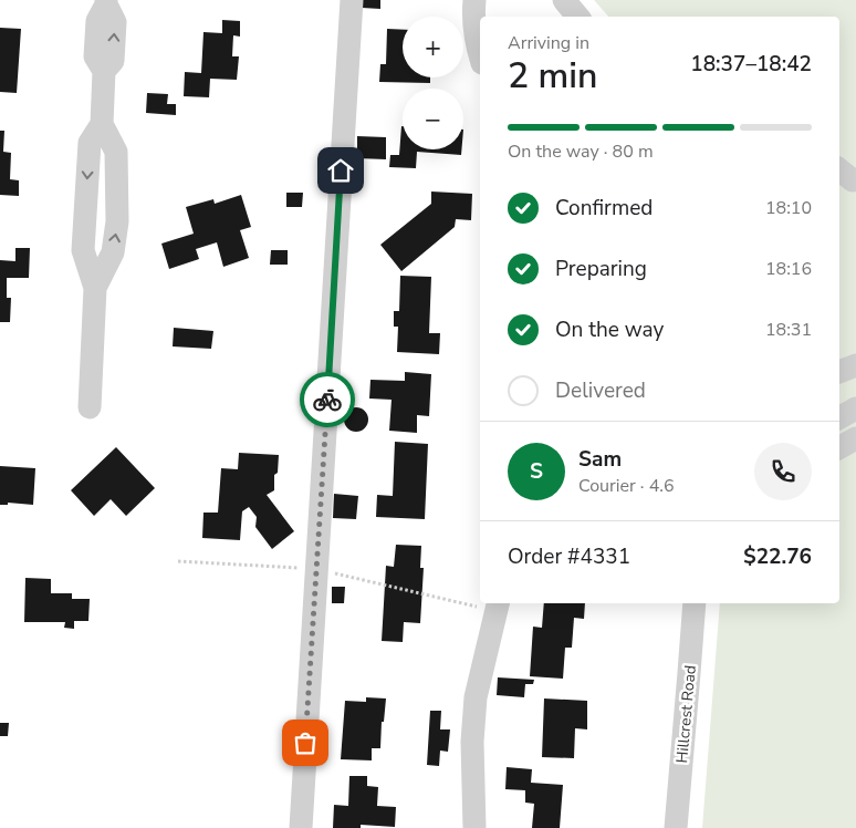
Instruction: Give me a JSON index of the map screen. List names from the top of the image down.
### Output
{
  "streets": {
    "street": ["Hillcrest Road"]
  },
  "page": {
    "map_buttons": ["+", "−"],
    "heading": ["2 min", "Arriving in", "18:37–18:42"],
    "panel": [
      "Sam",
      "Courier · 4.6",
      "Order #4331",
      "$22.76"
    ],
    "bar": "On the way · 80 m",
    "list": [
      ["Confirmed", "18:10"],
      ["Preparing", "18:16"],
      ["On the way", "18:31"],
      "Delivered"
    ],
    "round": "S"
  }
}
